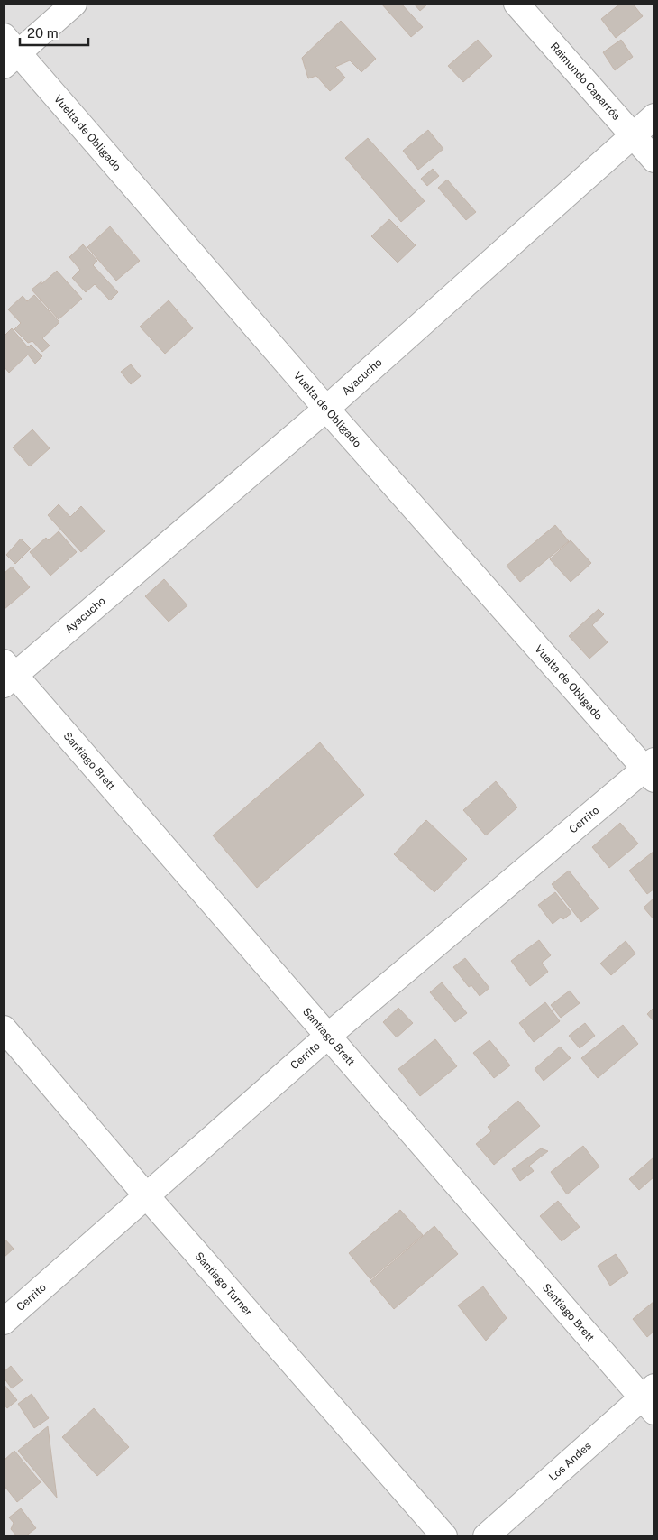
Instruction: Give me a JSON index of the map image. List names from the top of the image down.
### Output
{
  "streets": {
    "street": [
      "Raimundo Caparrós",
      "Vuelta de Obligado",
      "Ayacucho",
      "Santiago Brett",
      "Cerrito",
      "Santiago Turner",
      "Los Andes"
    ]
  },
  "crossings": [
    ["Raimundo Caparrós", "Ayacucho"],
    ["Vuelta de Obligado", "Ayacucho"],
    ["Vuelta de Obligado", "Cerrito"],
    ["Ayacucho", "Santiago Brett"],
    ["Santiago Brett", "Cerrito"],
    ["Santiago Brett", "Los Andes"],
    ["Cerrito", "Santiago Turner"]
  ],
  "scale_bar": "20 m"
}
